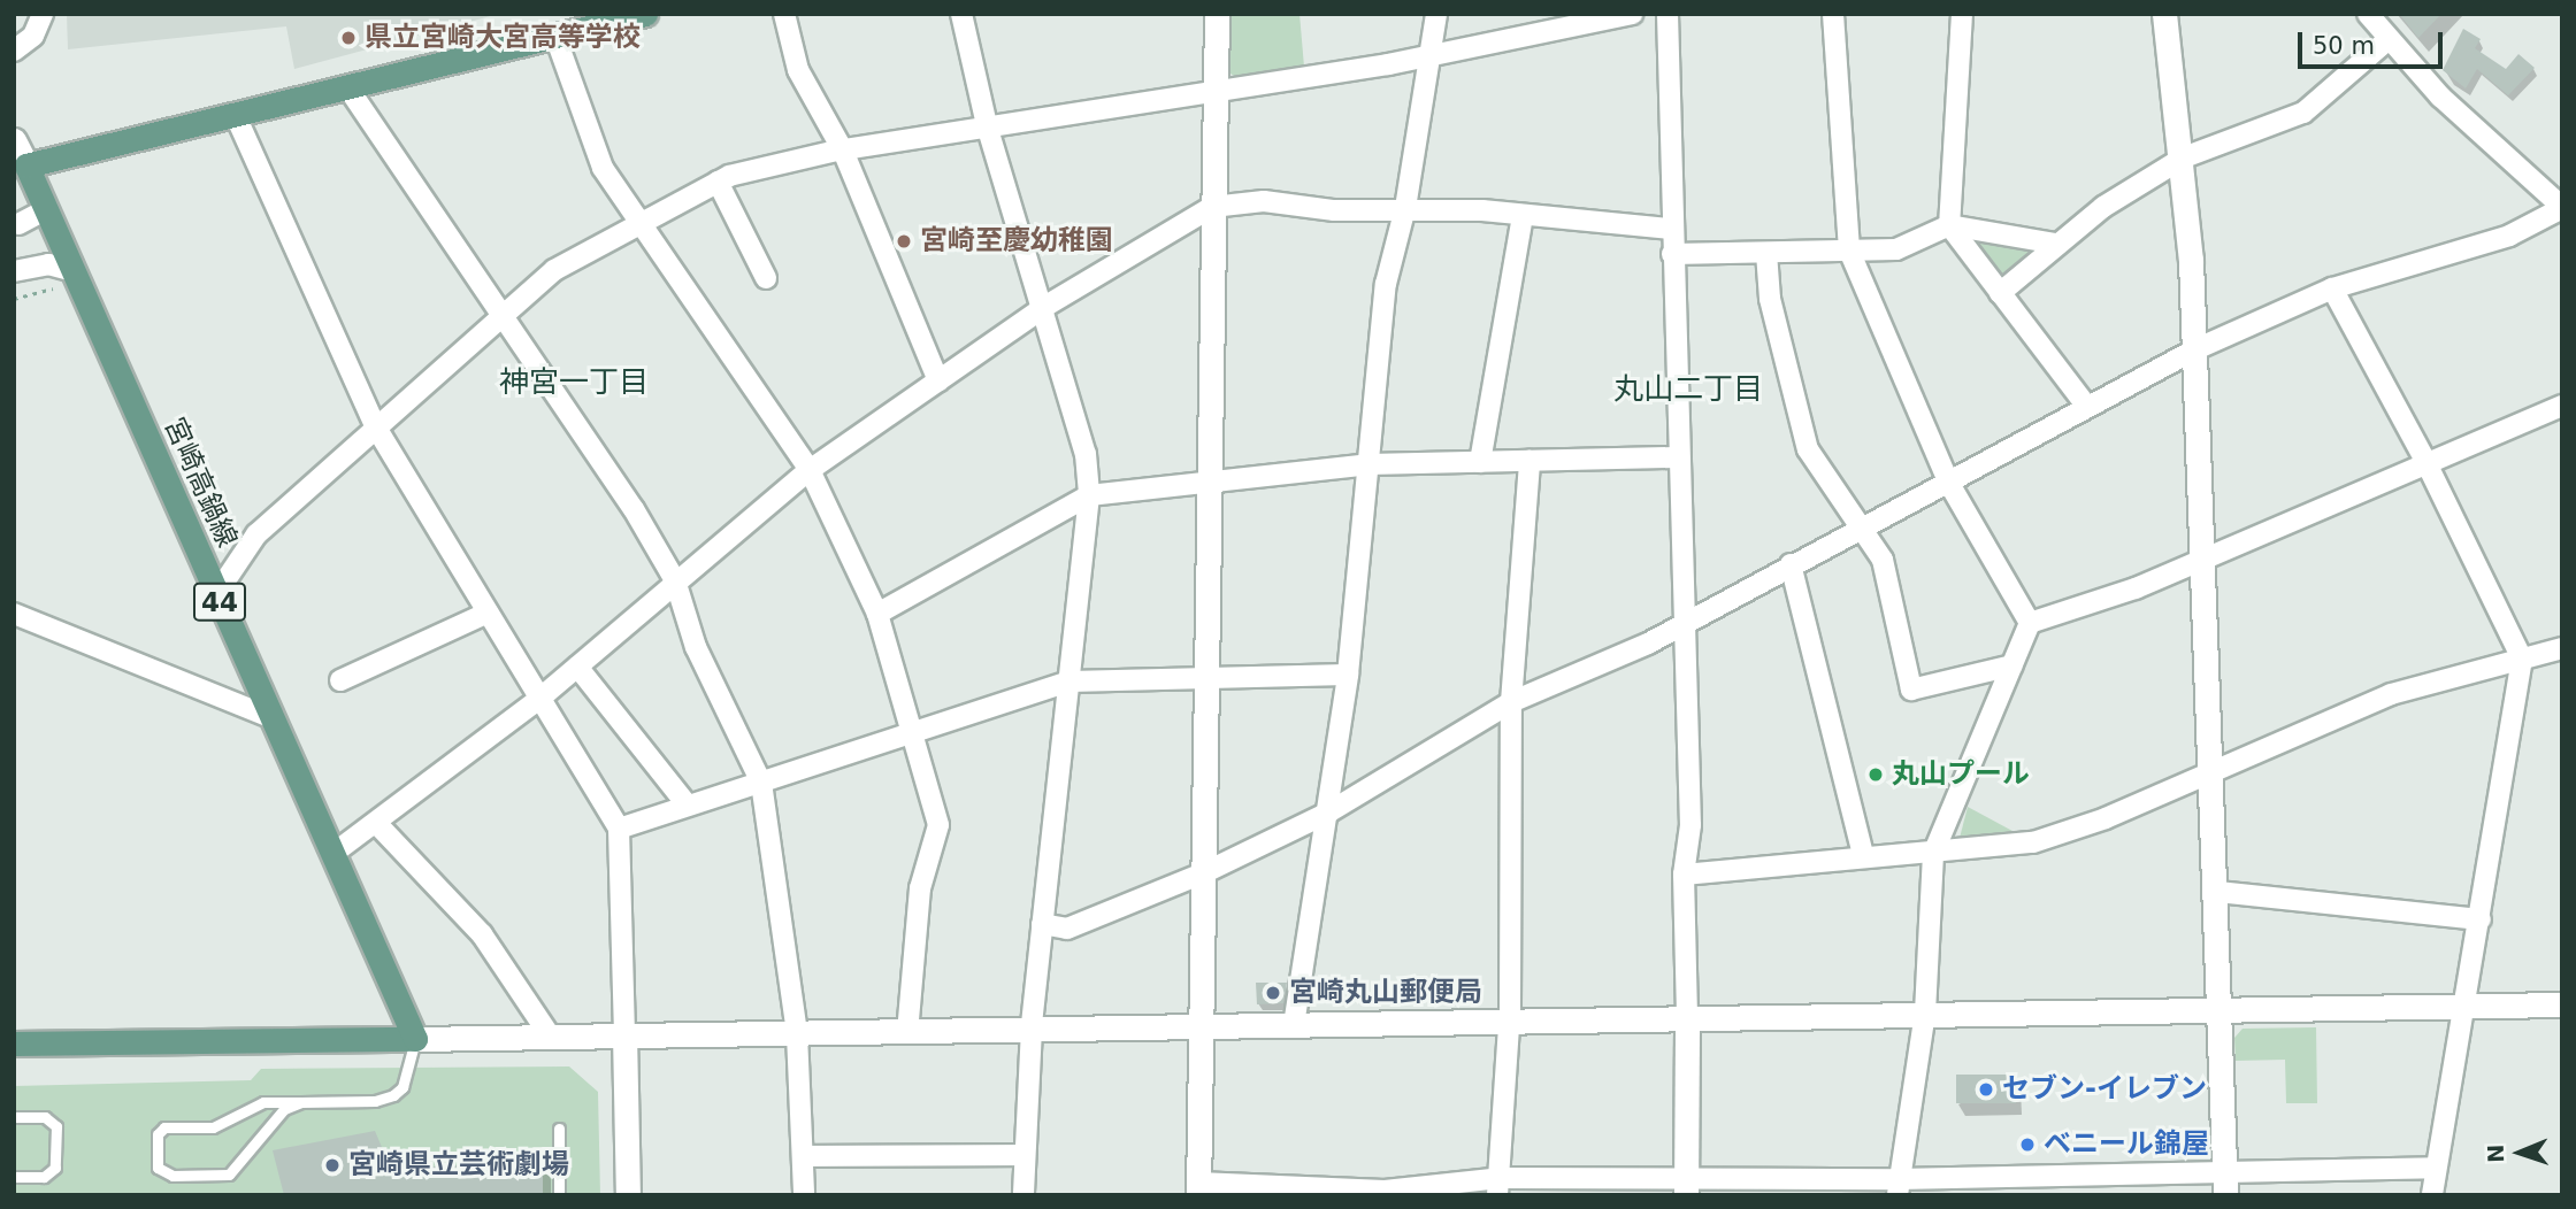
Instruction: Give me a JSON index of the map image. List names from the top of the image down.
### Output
{
  "streets": {
    "main road": ["宮崎高鍋線", "44"]
  },
  "districts": ["神宮一丁目", "丸山二丁目"],
  "places": [
    "県立宮崎大宮高等学校",
    "宮崎至慶幼稚園",
    "丸山プール",
    "宮崎丸山郵便局",
    "セブン-イレブン",
    "ベニール錦屋",
    "宮崎県立芸術劇場"
  ],
  "scale_bar": "50 m",
  "north": "left"
}
